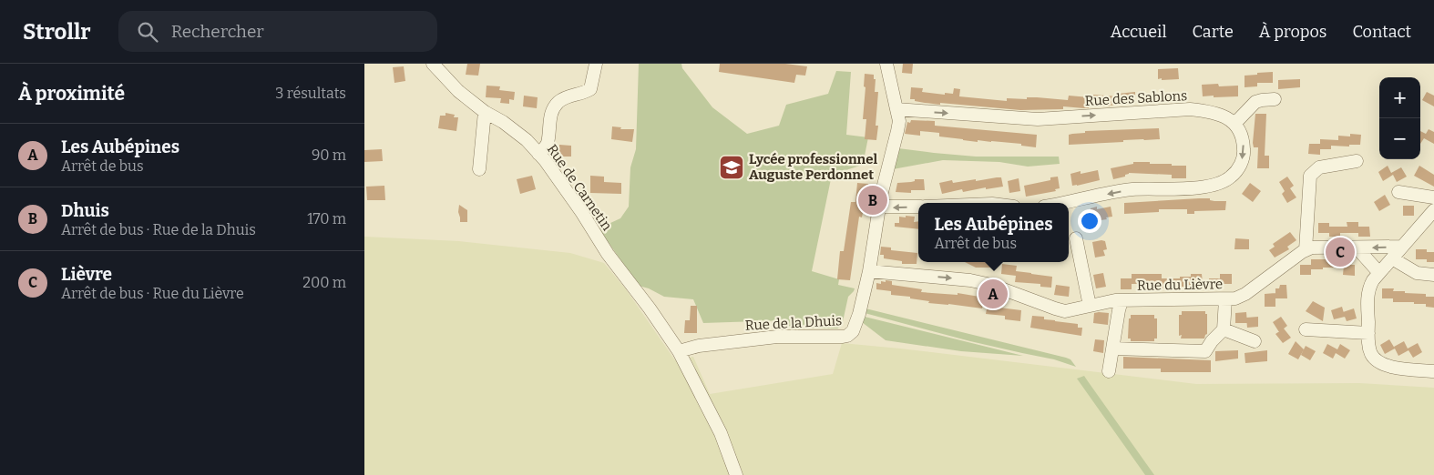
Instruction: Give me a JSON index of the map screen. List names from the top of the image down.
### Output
{
  "streets": {
    "street": [
      "Rue des Sablons",
      "Rue de Carnetin",
      "Rue du Lièvre",
      "Rue de la Dhuis"
    ]
  },
  "crossings": [
    ["Rue des Sablons", "Rue de la Dhuis"],
    ["Rue de Carnetin", "Rue de la Dhuis"],
    ["Rue du Lièvre", "Rue de la Dhuis"]
  ],
  "one_way": ["Rue des Sablons"],
  "places": {
    "school or university": ["Lycée professionnel Auguste Perdonnet"]
  },
  "page": {
    "header": "Strollr",
    "search": "Rechercher",
    "nav": [
      "Accueil",
      "Carte",
      "À propos",
      "Contact"
    ],
    "heading": ["À proximité", "3 résultats"],
    "map_buttons": ["+", "−"],
    "list": [
      {
        "mark": "A",
        "name": "Les Aubépines",
        "note": "Arrêt de bus",
        "value": "90 m"
      },
      {
        "mark": "B",
        "name": "Dhuis",
        "note": "Arrêt de bus · Rue de la Dhuis",
        "value": "170 m"
      },
      {
        "mark": "C",
        "name": "Lièvre",
        "note": "Arrêt de bus · Rue du Lièvre",
        "value": "200 m"
      }
    ],
    "pins": ["B", "C", "A"],
    "popup": ["Les Aubépines", "Arrêt de bus"]
  }
}
